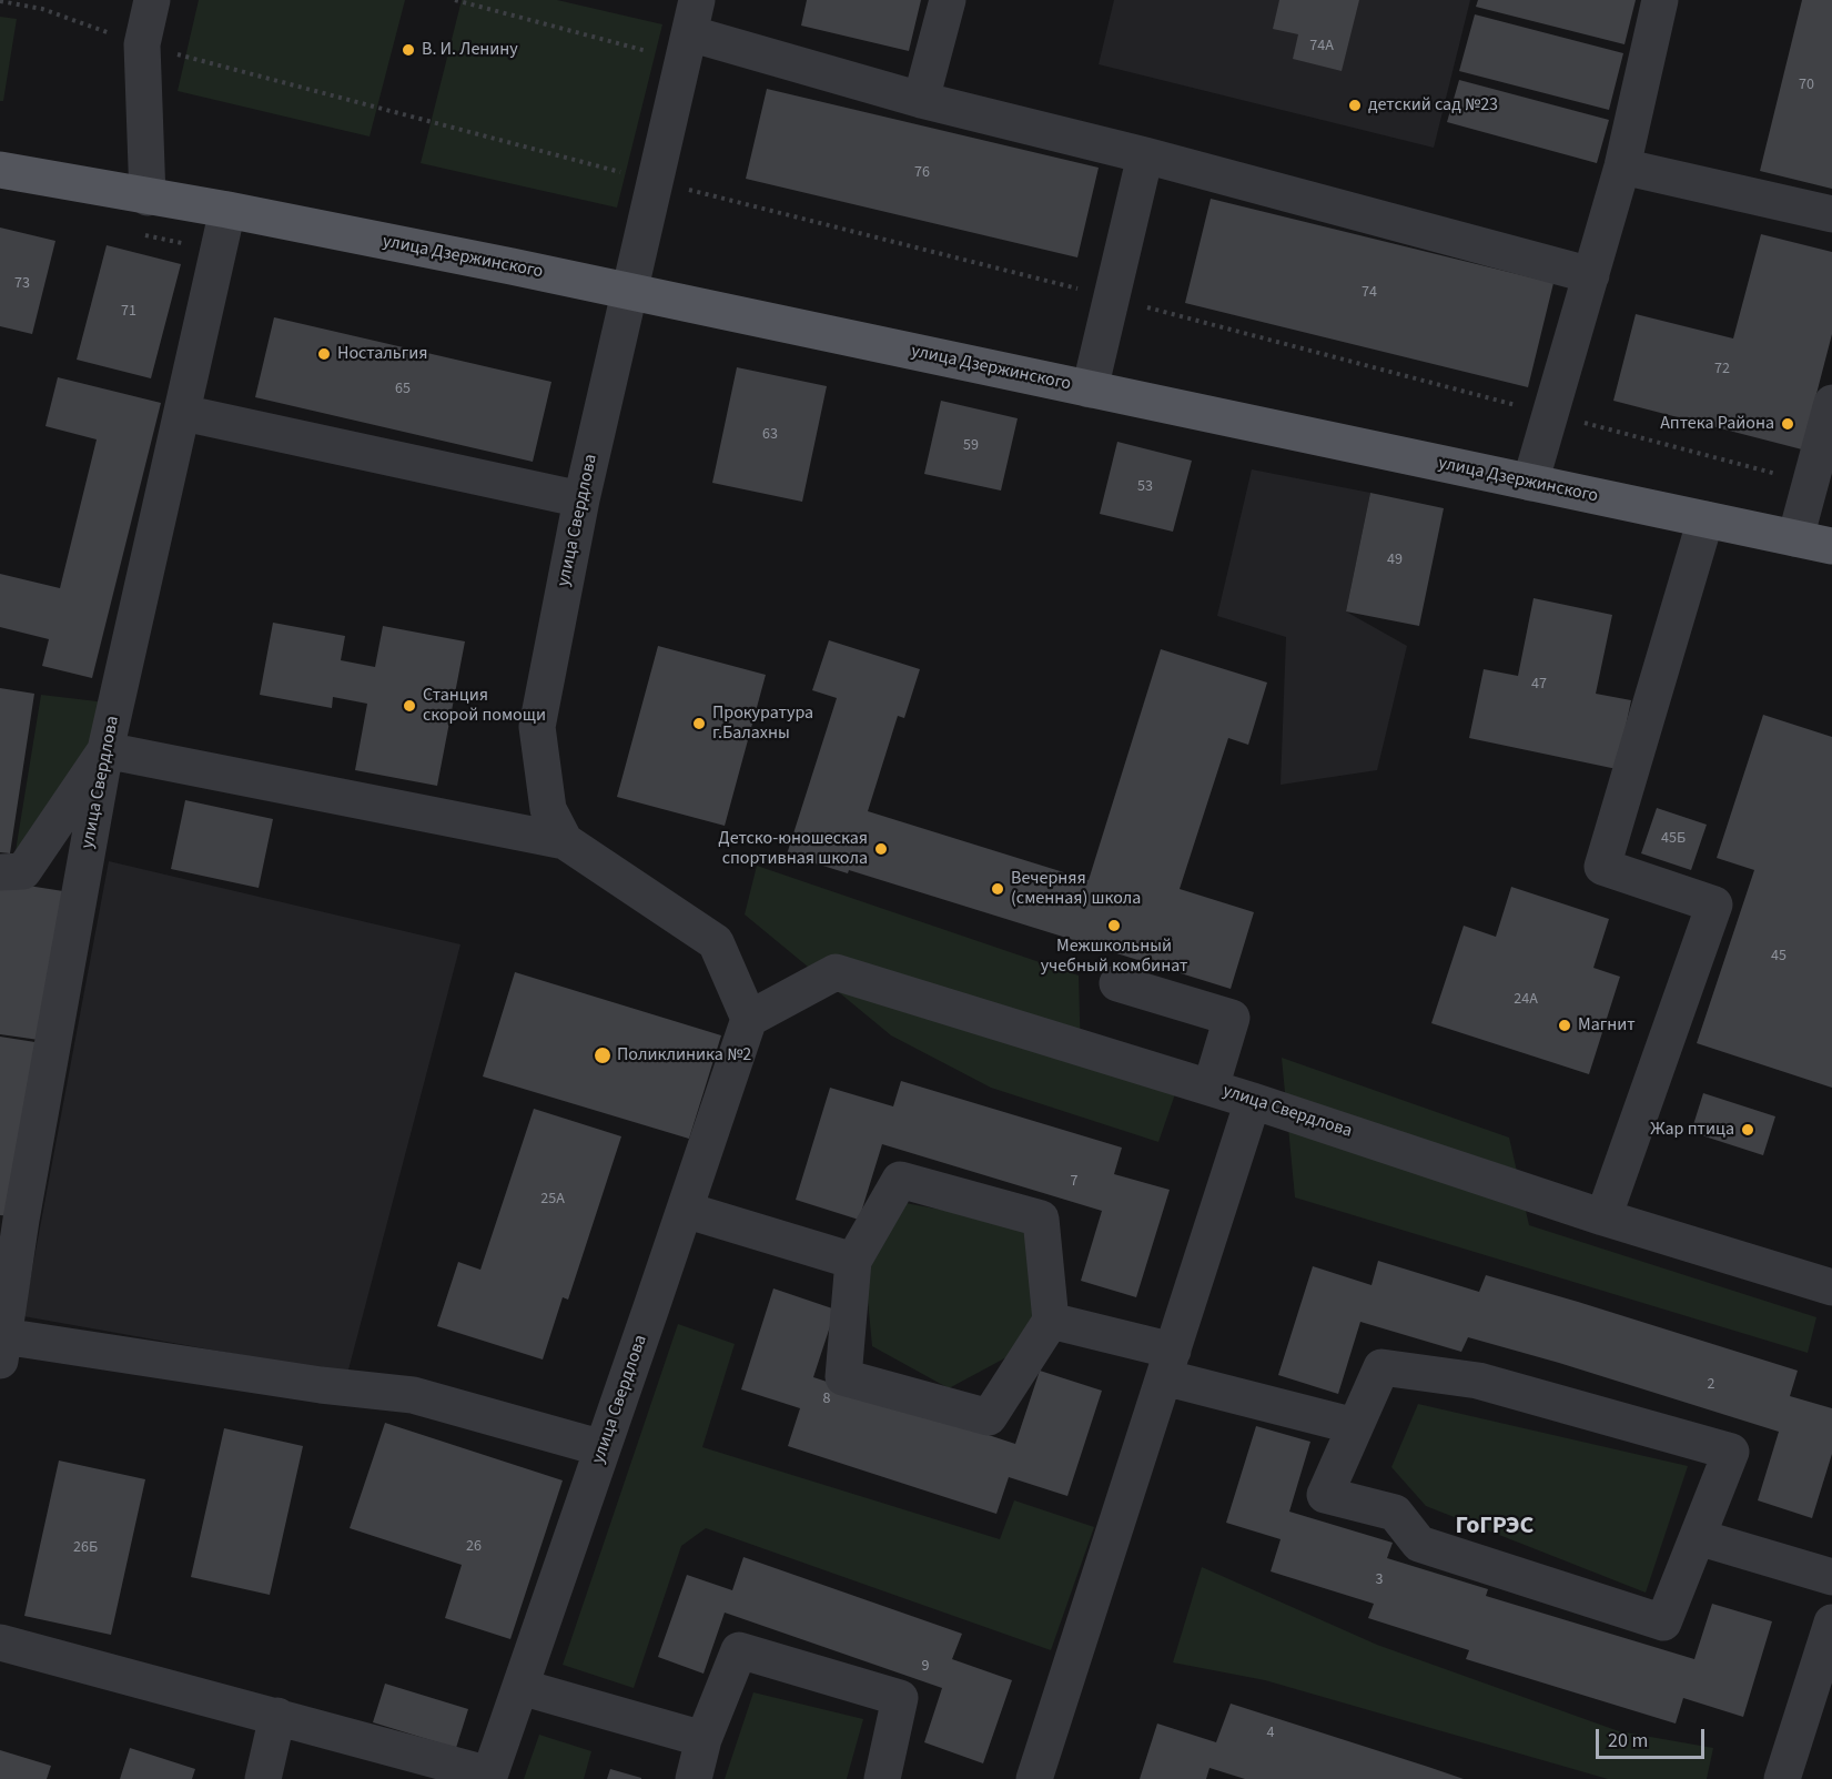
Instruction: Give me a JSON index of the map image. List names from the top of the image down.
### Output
{
  "streets": {
    "main road": ["улица Дзержинского"],
    "street": ["улица Свердлова"]
  },
  "crossings": [
    ["улица Дзержинского", "улица Свердлова"]
  ],
  "districts": ["ГоГРЭС"],
  "places": [
    "В. И. Ленину",
    "детский сад №23",
    "Ностальгия",
    "Аптека Района",
    "Станция скорой помощи",
    "Прокуратура г.Балахны",
    "Детско-юношеская спортивная школа",
    "Вечерняя (сменная) школа",
    "Межшкольный учебный комбинат",
    "Магнит",
    "Поликлиника №2",
    "Жар птица"
  ],
  "house_numbers": [
    "74А",
    "70",
    "76",
    "73",
    "74",
    "71",
    "72",
    "65",
    "63",
    "59",
    "53",
    "49",
    "47",
    "45Б",
    "45",
    "24А",
    "7",
    "25А",
    "2",
    "8",
    "26",
    "26Б",
    "3",
    "9",
    "4"
  ],
  "scale_bar": "20 m"
}
